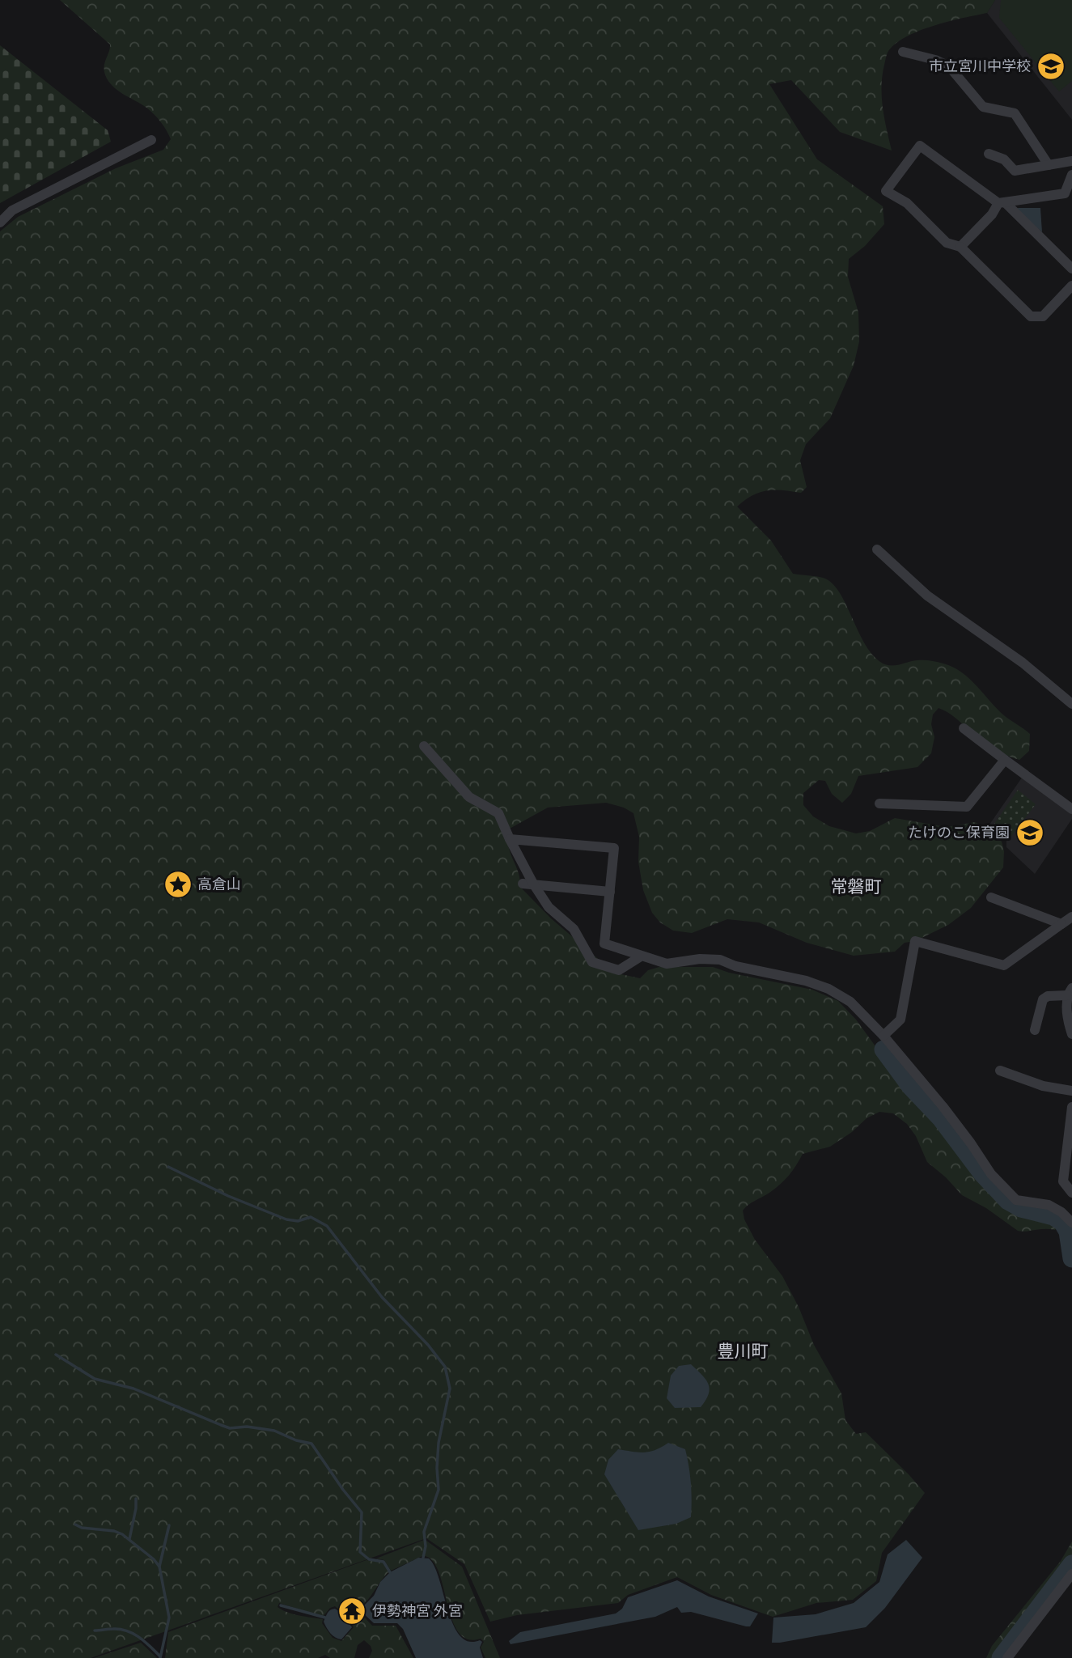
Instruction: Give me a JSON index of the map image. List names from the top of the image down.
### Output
{
  "districts": ["常磐町", "豊川町"],
  "places": {
    "school or university": ["市立宮川中学校", "たけのこ保育園"],
    "place": ["高倉山"],
    "temple": ["伊勢神宮 外宮"]
  }
}
